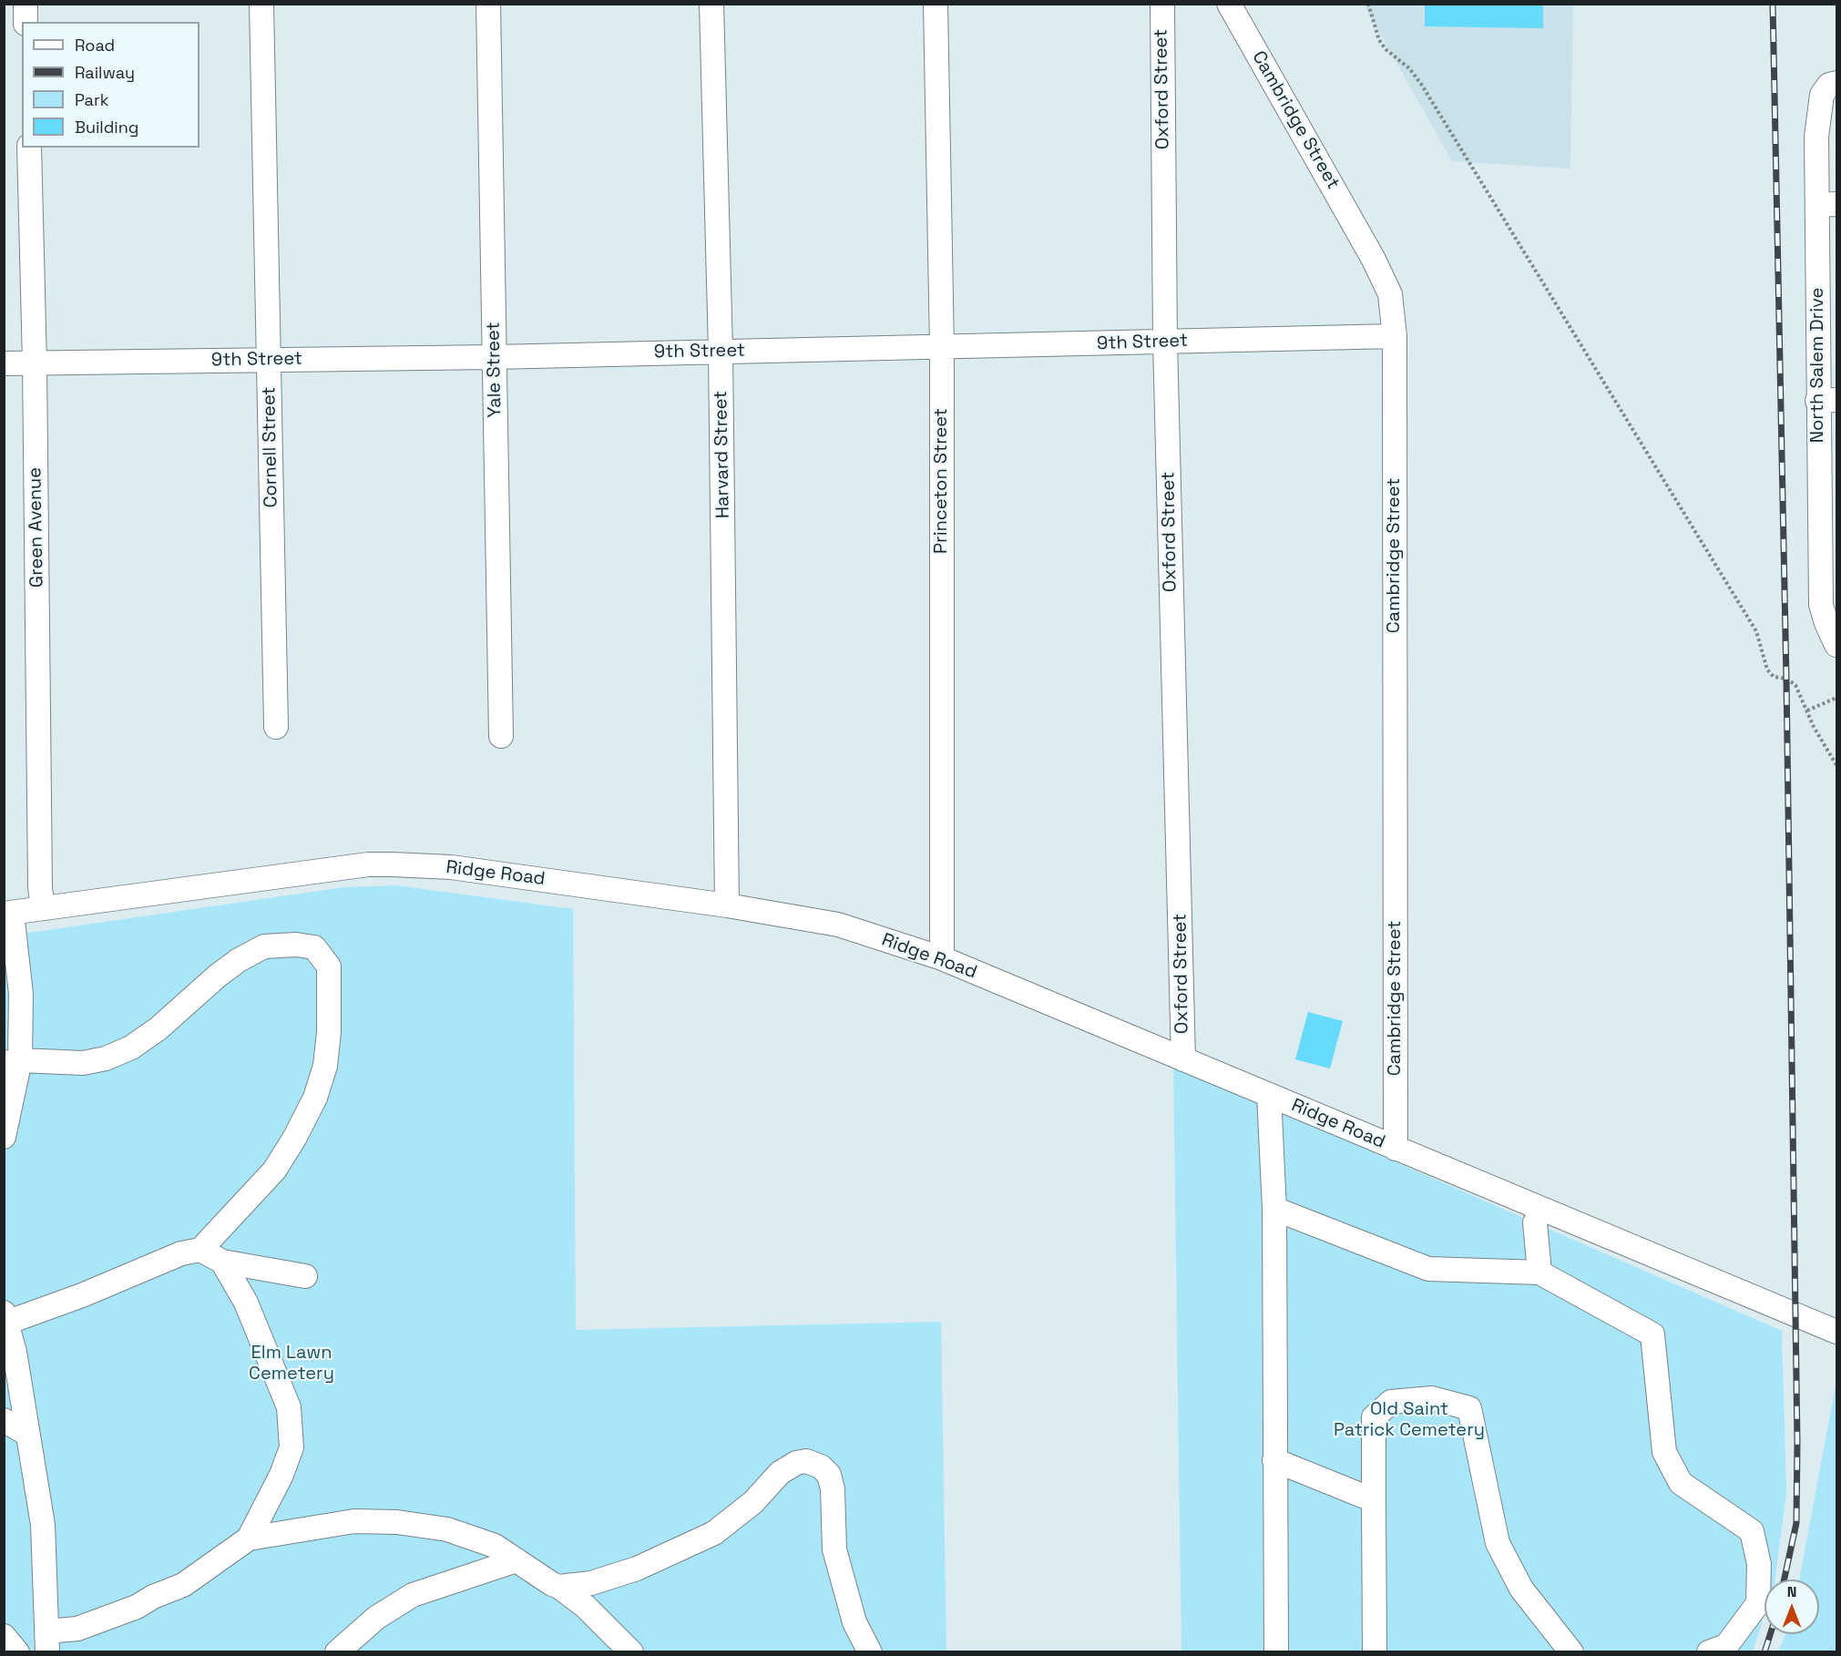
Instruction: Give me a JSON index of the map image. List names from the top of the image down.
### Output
{
  "streets": {
    "street": [
      "Oxford Street",
      "Cambridge Street",
      "9th Street",
      "North Salem Drive",
      "Yale Street",
      "Cornell Street",
      "Harvard Street",
      "Princeton Street",
      "Green Avenue",
      "Ridge Road"
    ]
  },
  "crossings": [
    ["Oxford Street", "9th Street"],
    ["Oxford Street", "Ridge Road"],
    ["Cambridge Street", "9th Street"],
    ["Cambridge Street", "Ridge Road"],
    ["9th Street", "Yale Street"],
    ["9th Street", "Cornell Street"],
    ["9th Street", "Harvard Street"],
    ["9th Street", "Princeton Street"],
    ["9th Street", "Green Avenue"],
    ["Harvard Street", "Ridge Road"],
    ["Princeton Street", "Ridge Road"],
    ["Green Avenue", "Ridge Road"]
  ],
  "parks": ["Elm Lawn Cemetery", "Old Saint Patrick Cemetery"],
  "legend": [
    "Road",
    "Railway",
    "Park",
    "Building"
  ],
  "north": "top"
}
